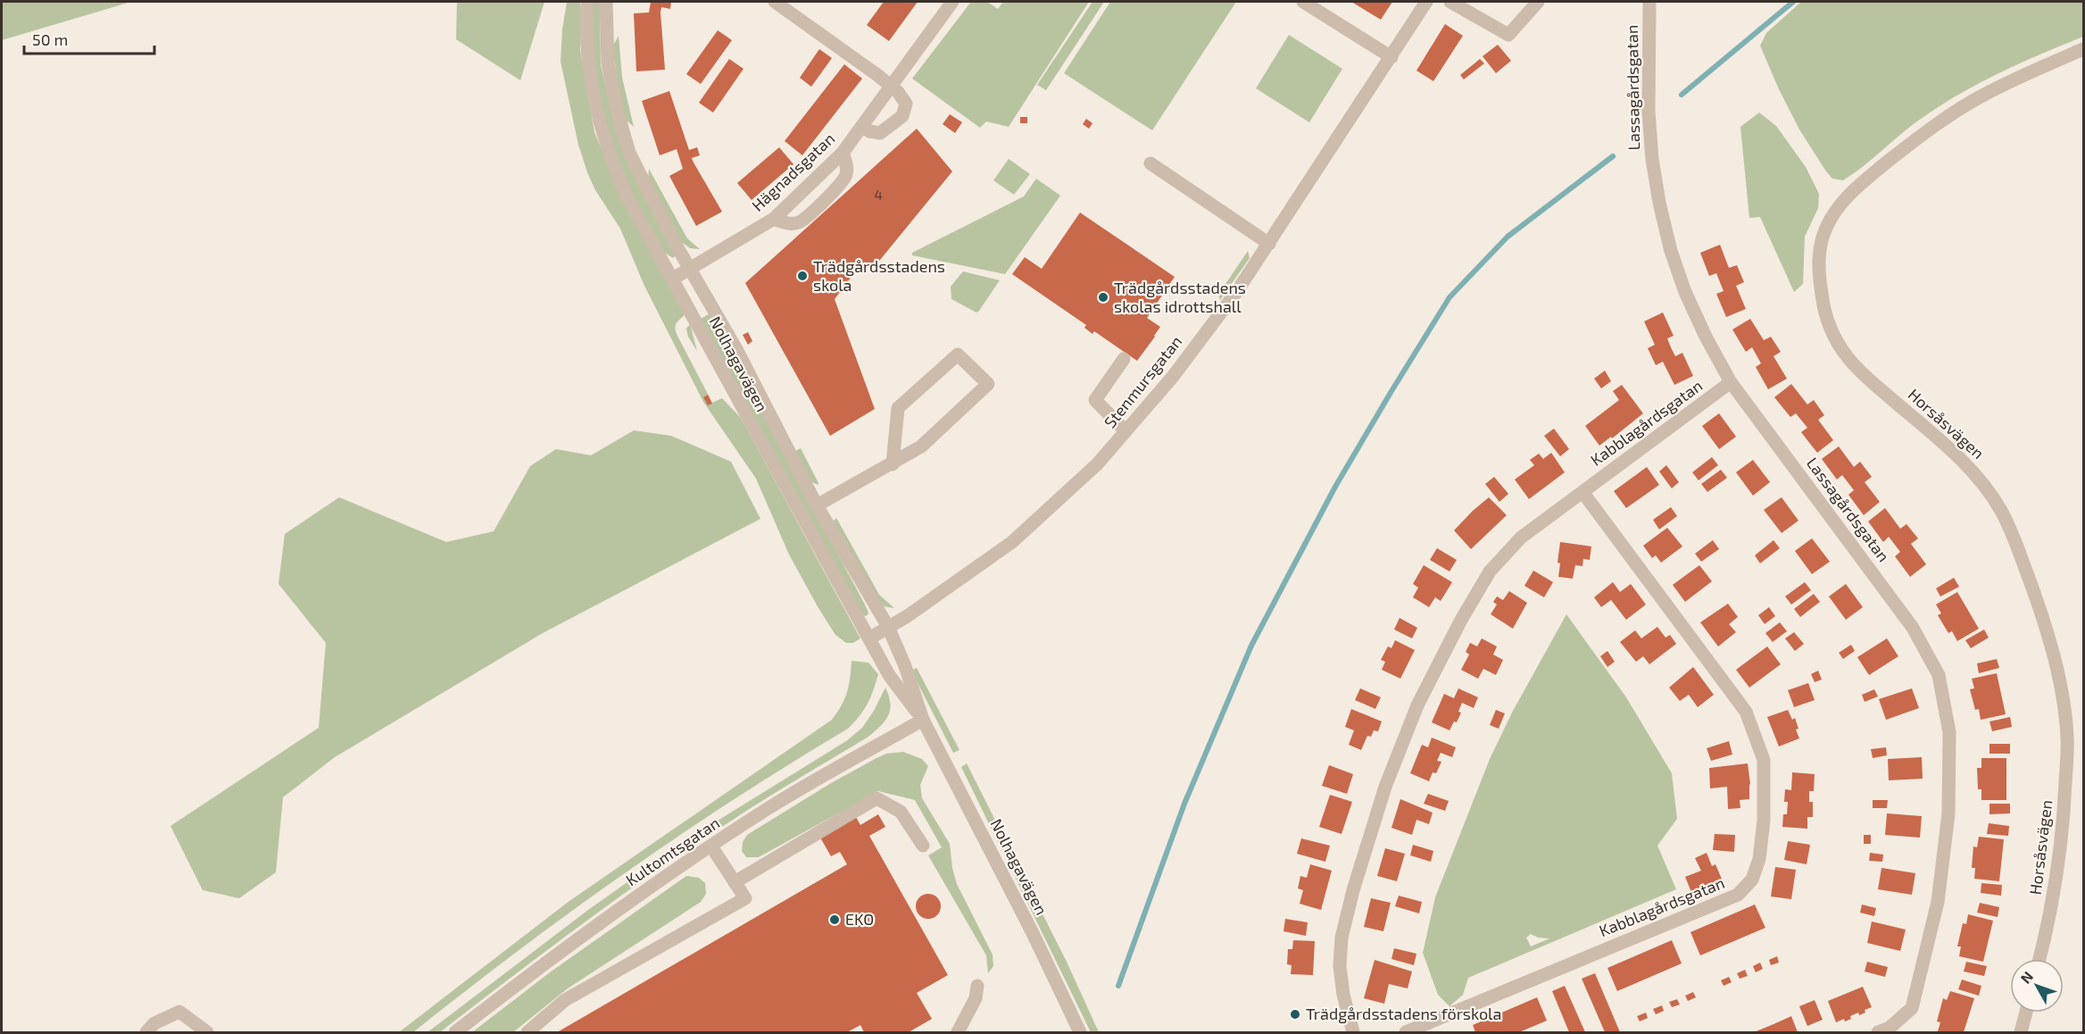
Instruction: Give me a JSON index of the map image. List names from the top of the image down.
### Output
{
  "streets": {
    "street": [
      "Lassagårdsgatan",
      "Hägnadsgatan",
      "Nolhagavägen",
      "Stenmursgatan",
      "Kabblagårdsgatan",
      "Horsåsvägen",
      "Kultomtsgatan"
    ]
  },
  "crossings": [
    ["Lassagårdsgatan", "Kabblagårdsgatan"],
    ["Hägnadsgatan", "Nolhagavägen"],
    ["Nolhagavägen", "Stenmursgatan"],
    ["Nolhagavägen", "Kultomtsgatan"]
  ],
  "places": [
    "Trädgårdsstadens skola",
    "Trädgårdsstadens skolas idrottshall",
    "EKO",
    "Trädgårdsstadens förskola"
  ],
  "house_numbers": ["4"],
  "scale_bar": "50 m",
  "north": "top left"
}
